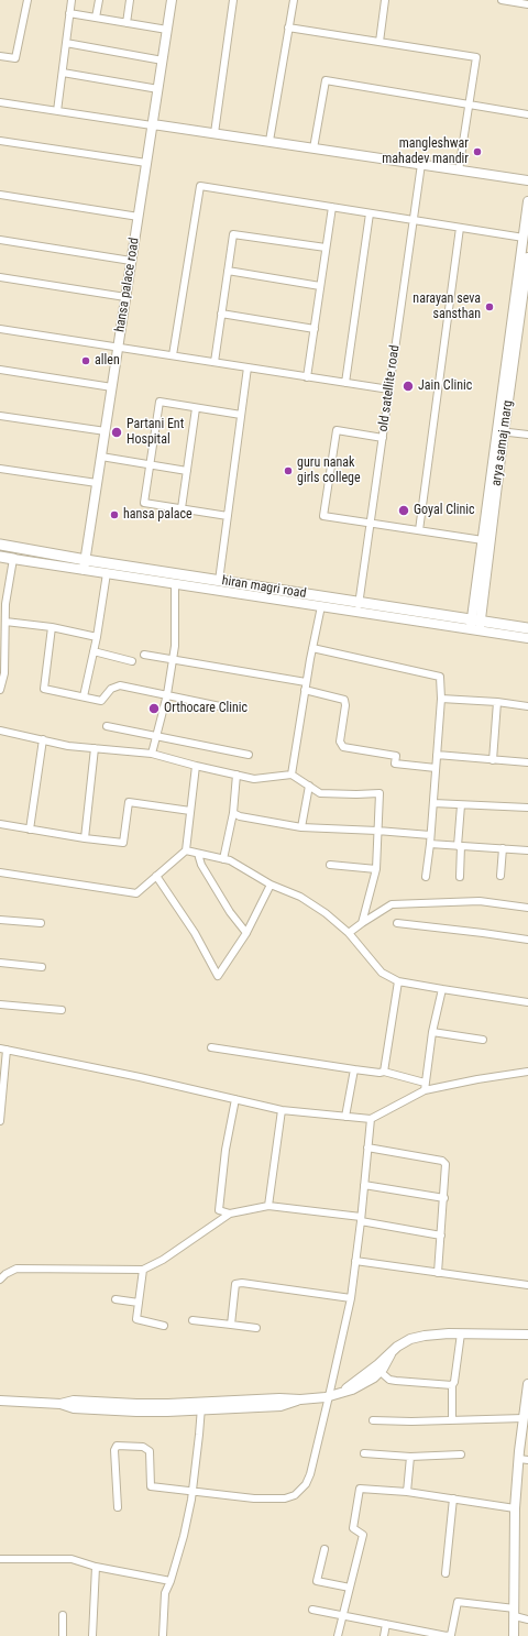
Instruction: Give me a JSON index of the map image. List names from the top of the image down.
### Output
{
  "streets": {
    "main road": ["hiran magri road"],
    "street": ["hansa palace road", "old satellite road", "arya samaj marg"]
  },
  "crossings": [
    ["hansa palace road", "hiran magri road"],
    ["old satellite road", "hiran magri road"],
    ["arya samaj marg", "hiran magri road"]
  ],
  "places": [
    "mangleshwar mahadev mandir",
    "narayan seva sansthan",
    "allen",
    "Jain Clinic",
    "Partani Ent Hospital",
    "guru nanak girls college",
    "Goyal Clinic",
    "hansa palace",
    "Orthocare Clinic"
  ]
}
